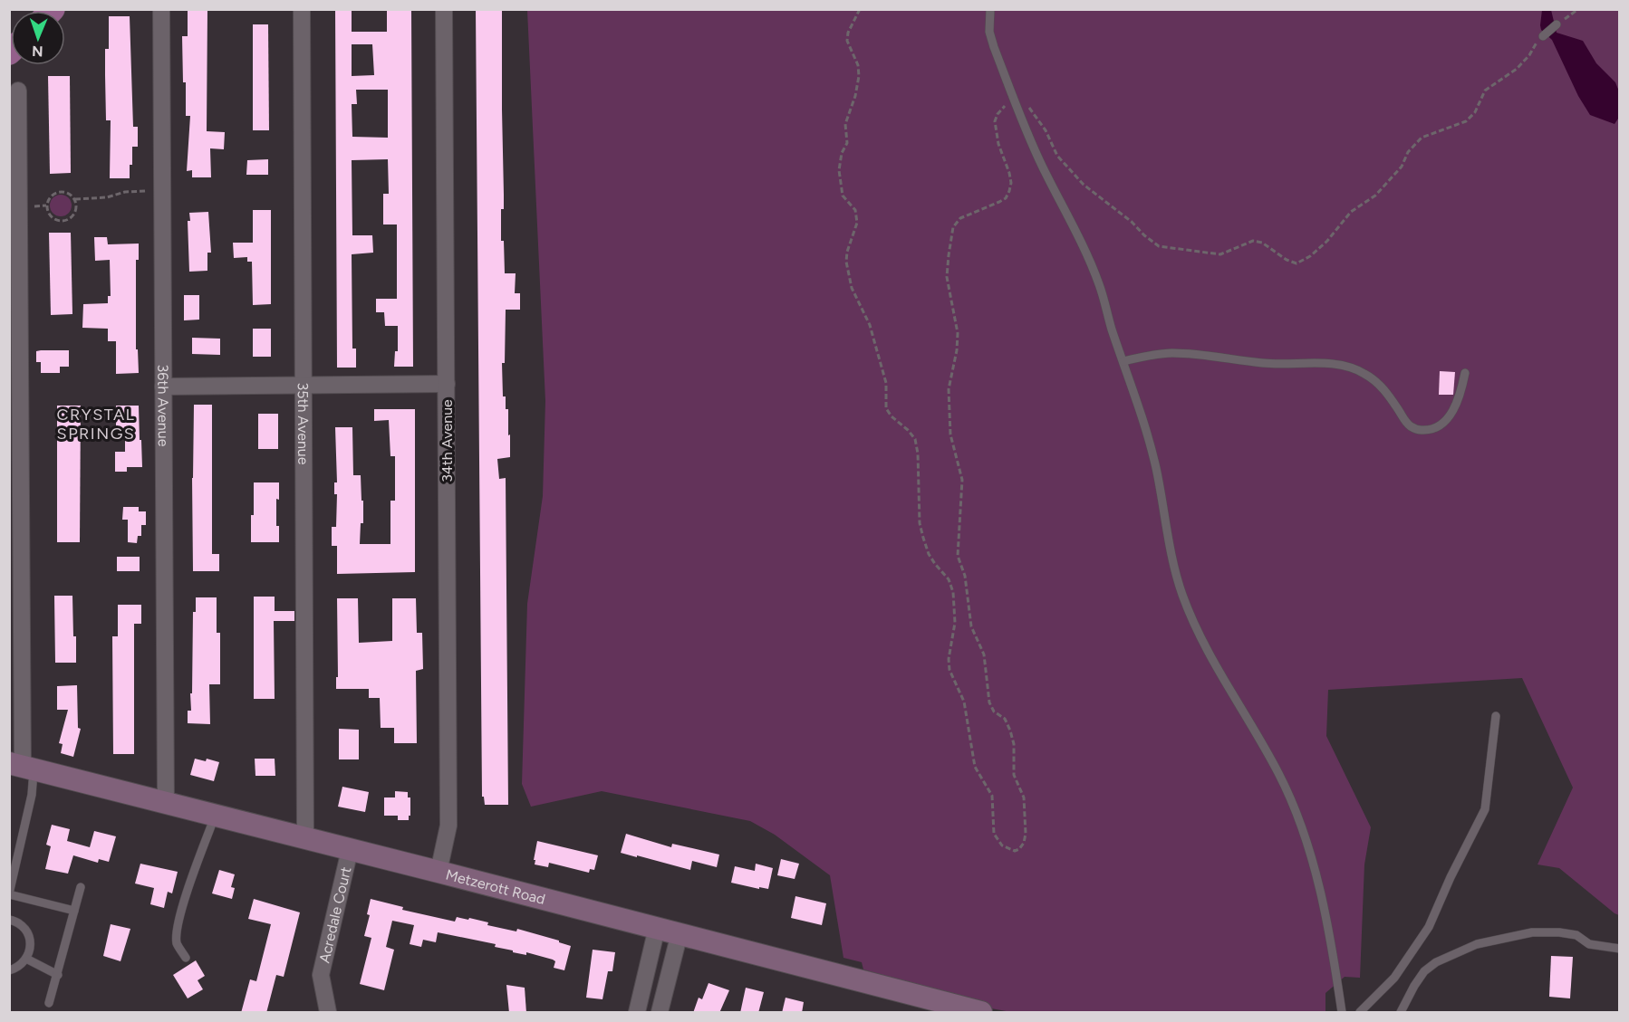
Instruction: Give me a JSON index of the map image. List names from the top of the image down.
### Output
{
  "streets": {
    "street": [
      "36th Avenue",
      "35th Avenue",
      "34th Avenue",
      "Metzerott Road",
      "Acredale Court"
    ]
  },
  "crossings": [
    ["36th Avenue", "Metzerott Road"],
    ["35th Avenue", "Metzerott Road"],
    ["34th Avenue", "Metzerott Road"],
    ["Metzerott Road", "Acredale Court"]
  ],
  "districts": ["CRYSTAL SPRINGS"],
  "north": "bottom"
}
